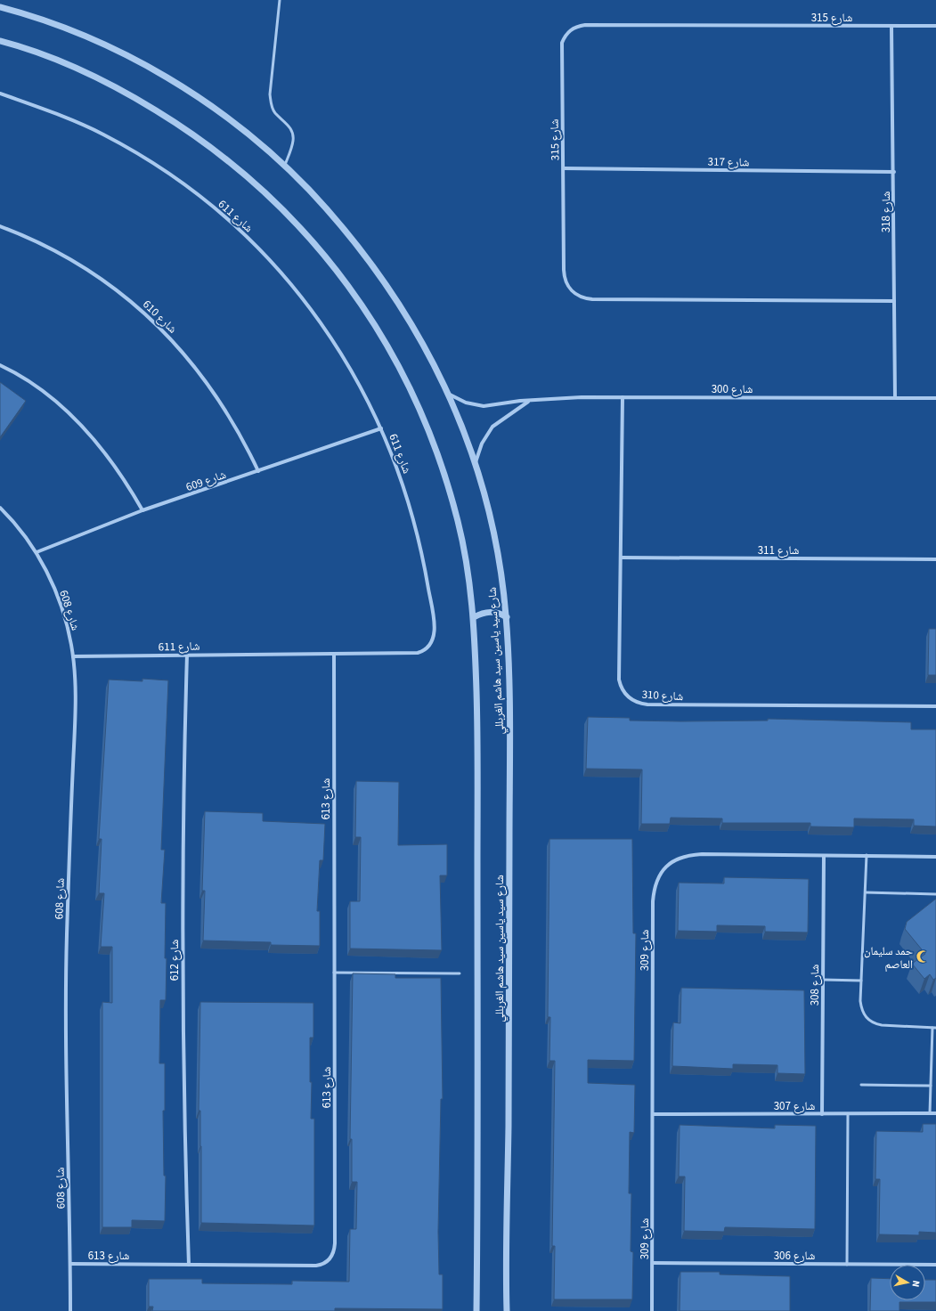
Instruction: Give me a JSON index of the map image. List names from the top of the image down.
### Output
{
  "streets": {
    "street": [
      "شارع 315",
      "شارع 317",
      "شارع 318",
      "شارع 611",
      "شارع 610",
      "شارع 300",
      "شارع 609",
      "شارع 311",
      "شارع 608",
      "شارع سيد ياسين سيد هاشم الغربللي",
      "شارع 310",
      "شارع 613",
      "شارع 309",
      "شارع 612",
      "شارع 308",
      "شارع 307",
      "شارع 306"
    ]
  },
  "crossings": [
    ["شارع 315", "شارع 317"],
    ["شارع 315", "شارع 318"],
    ["شارع 317", "شارع 318"],
    ["شارع 318", "شارع 300"],
    ["شارع 611", "شارع 609"],
    ["شارع 611", "شارع 608"],
    ["شارع 611", "شارع 613"],
    ["شارع 611", "شارع 612"],
    ["شارع 610", "شارع 609"],
    ["شارع 300", "شارع سيد ياسين سيد هاشم الغربللي"],
    ["شارع 300", "شارع 310"],
    ["شارع 609", "شارع 608"],
    ["شارع 311", "شارع 310"],
    ["شارع 608", "شارع 613"],
    ["شارع 613", "شارع 612"],
    ["شارع 309", "شارع 308"],
    ["شارع 309", "شارع 307"],
    ["شارع 309", "شارع 306"],
    ["شارع 308", "شارع 307"]
  ],
  "places": {
    "mosque": ["حمد سليمان العاصم"]
  },
  "north": "right"
}
